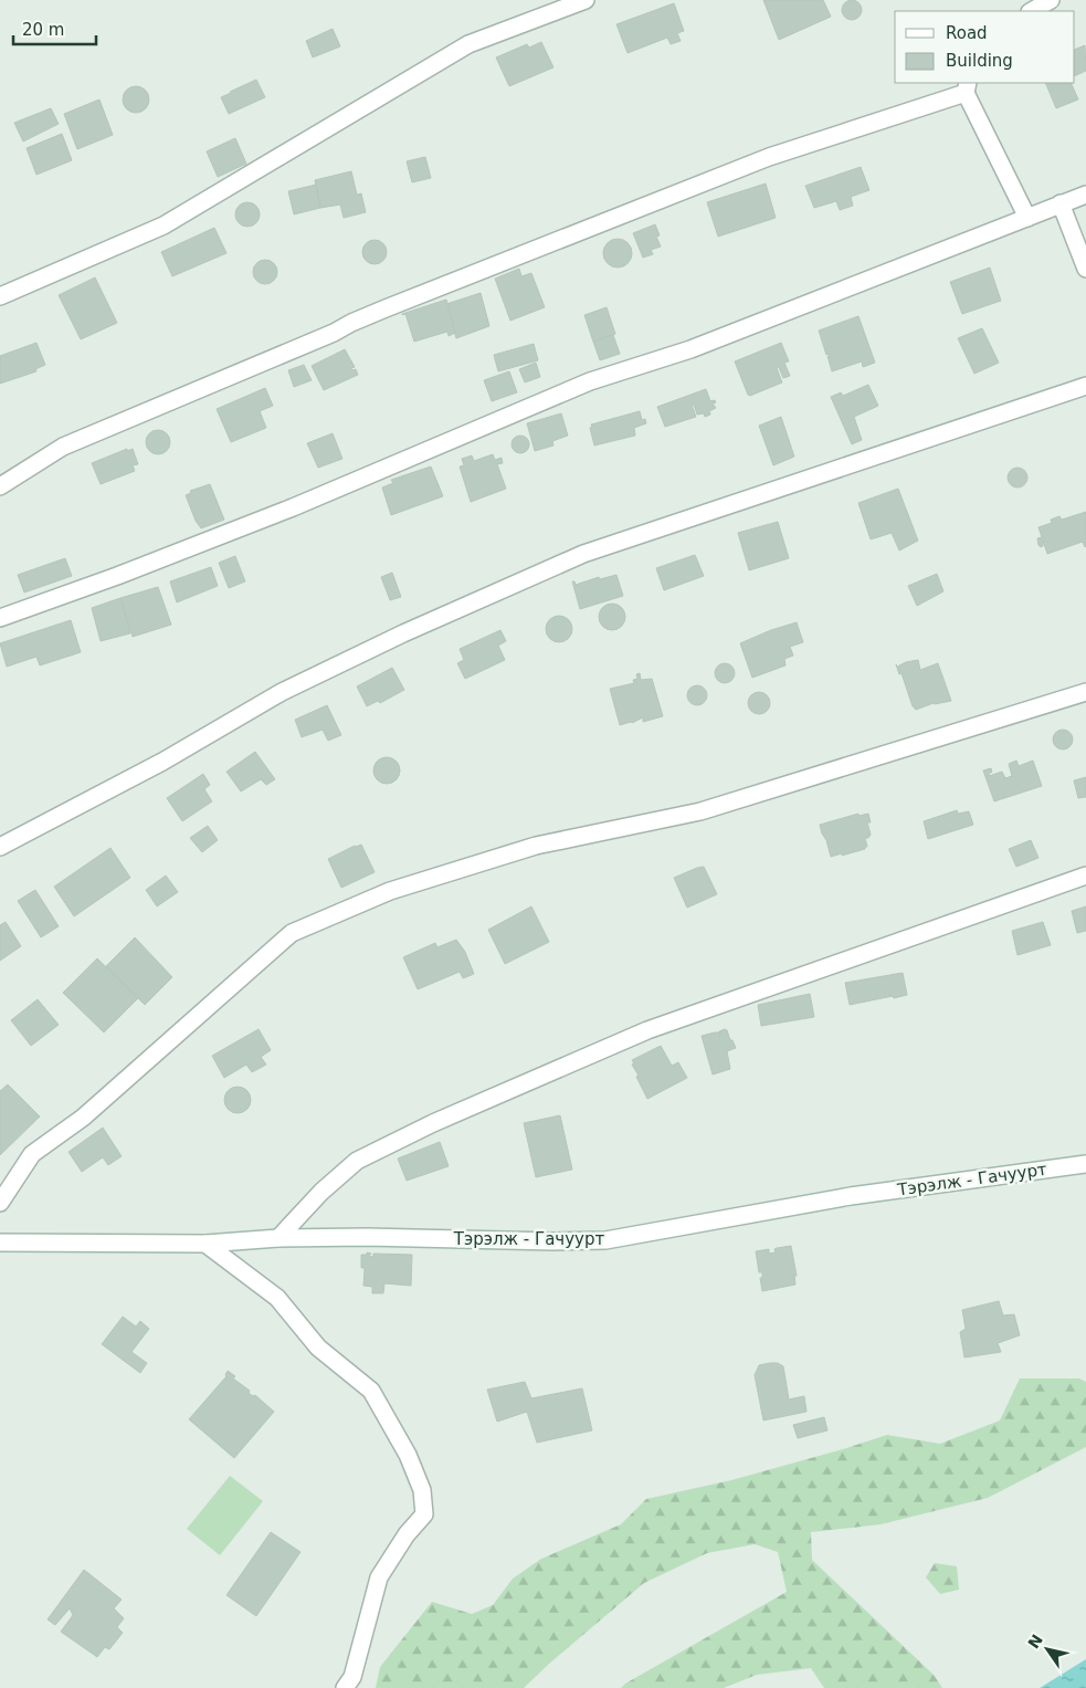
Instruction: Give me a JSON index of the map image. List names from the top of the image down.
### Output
{
  "streets": {
    "street": ["Тэрэлж - Гачуурт"]
  },
  "legend": ["Road", "Building"],
  "scale_bar": "20 m",
  "north": "top left"
}
